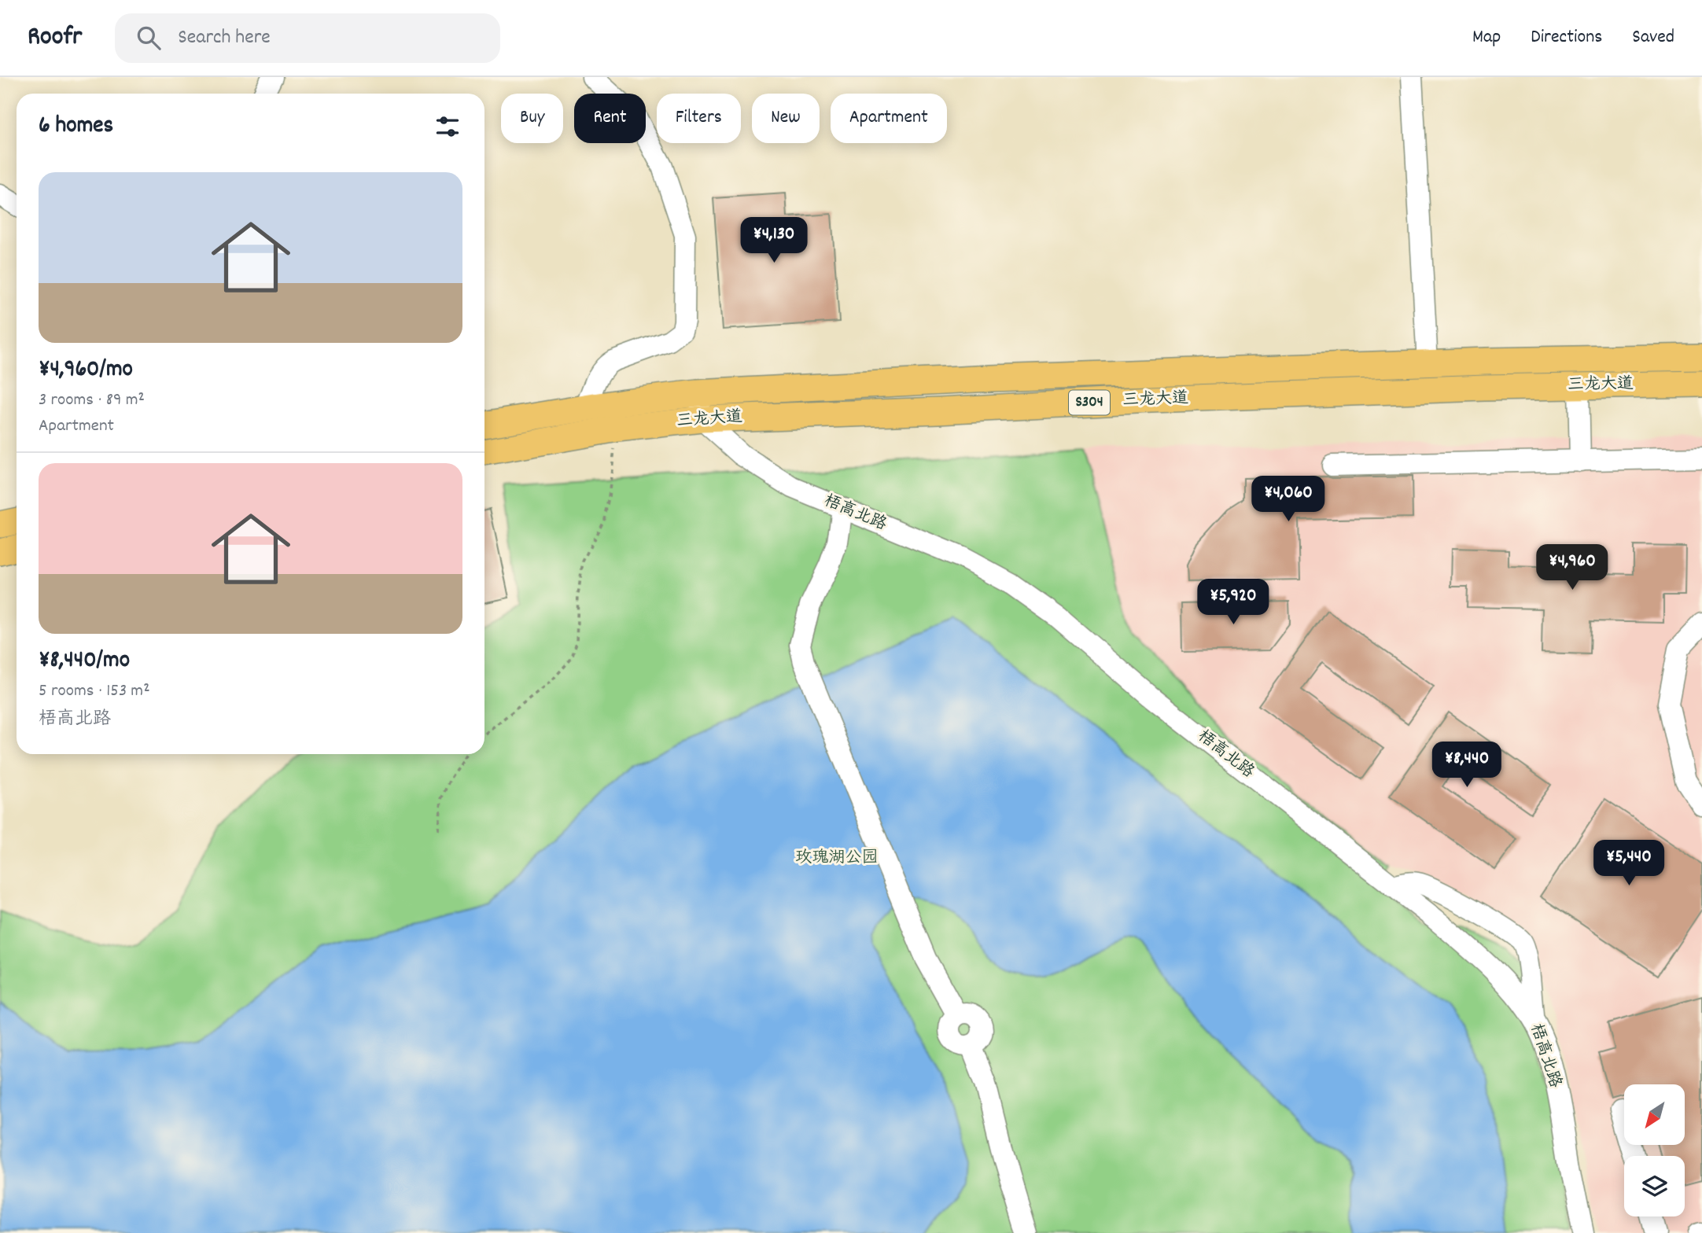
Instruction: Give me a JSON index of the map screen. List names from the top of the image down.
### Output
{
  "streets": {
    "main road": ["三龙大道", "S304"],
    "street": ["梧高北路"]
  },
  "crossings": [
    ["三龙大道", "梧高北路"]
  ],
  "parks": ["玫瑰湖公园"],
  "north": "bottom left",
  "page": {
    "header": "Roofr",
    "search": "Search here",
    "nav": ["Map", "Directions", "Saved"],
    "chip": [
      "Buy",
      "Rent",
      "Filters",
      "New",
      "Apartment"
    ],
    "heading": "6 homes",
    "list": [
      {
        "name": "¥4,960/mo",
        "note": "3 rooms · 89 m² · Apartment"
      },
      {
        "name": "¥8,440/mo",
        "note": "5 rooms · 153 m² · 梧高北路"
      }
    ],
    "price": [
      "¥4,130",
      "¥4,060",
      "¥4,960",
      "¥5,920",
      "¥8,440",
      "¥5,440"
    ]
  }
}
